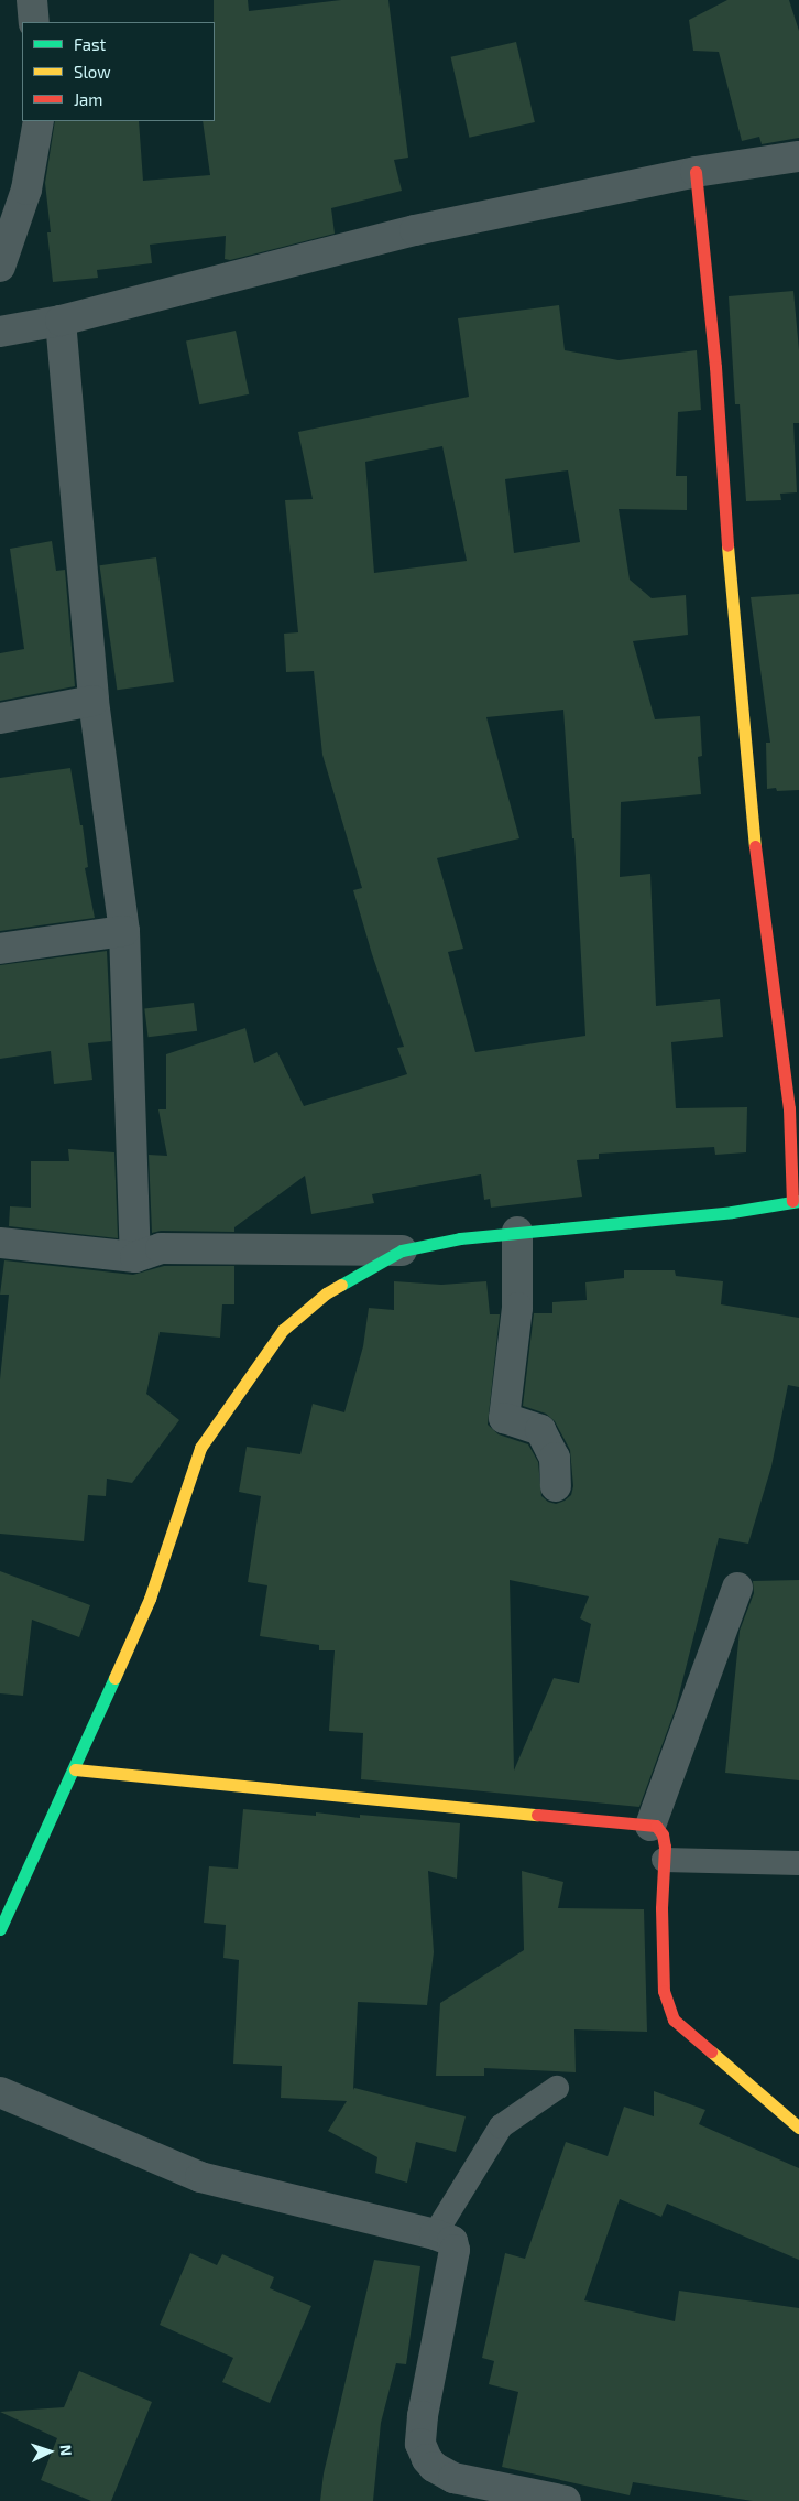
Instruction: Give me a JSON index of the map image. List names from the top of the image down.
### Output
{
  "legend": ["Fast", "Slow", "Jam"],
  "north": "right"
}
